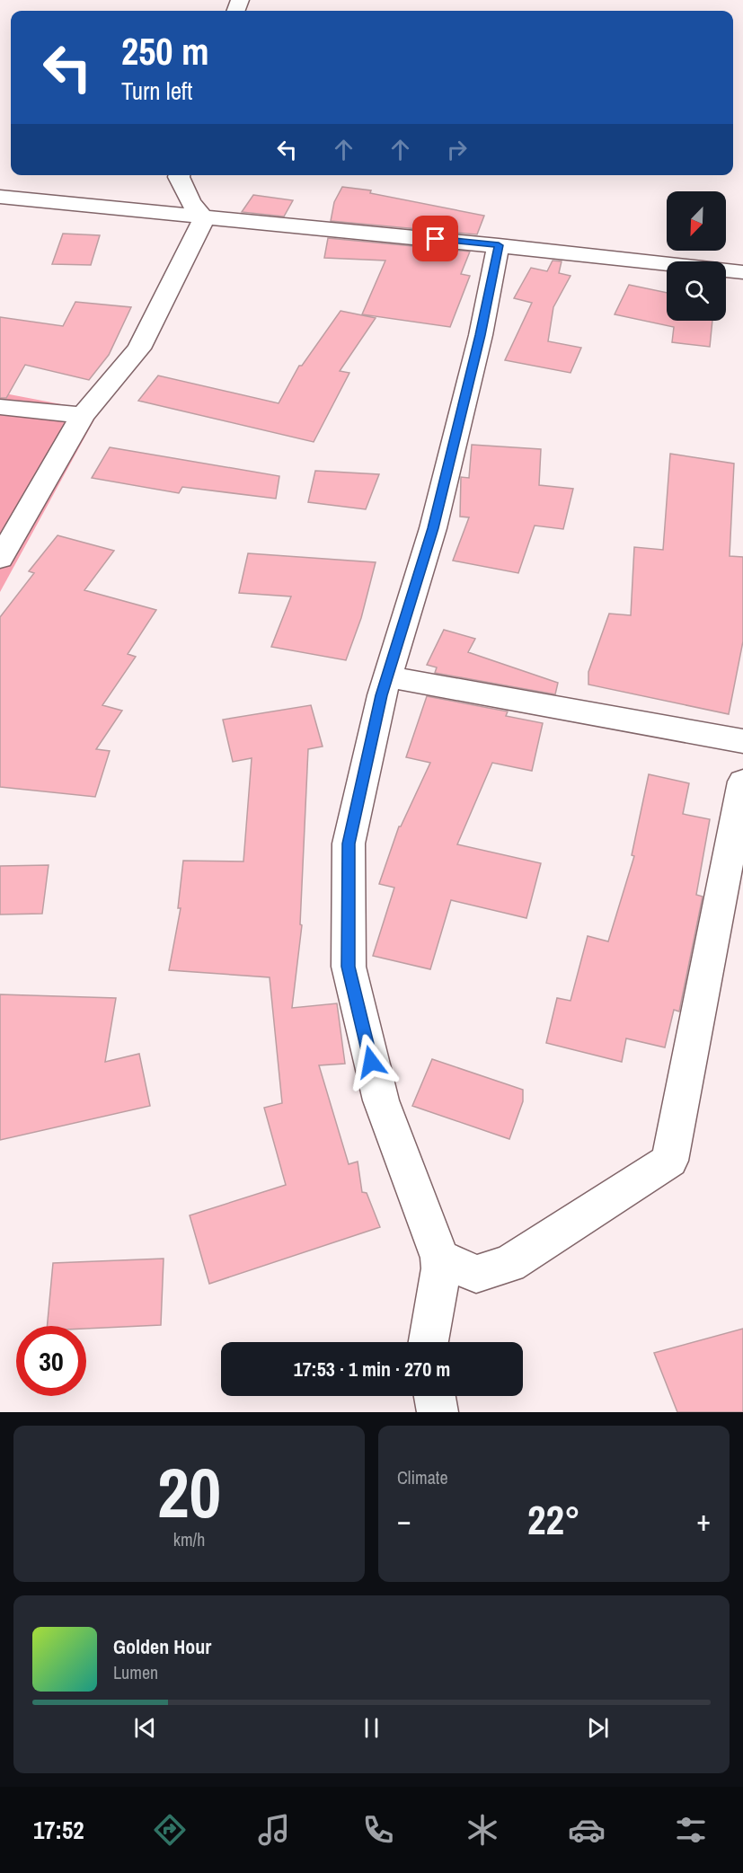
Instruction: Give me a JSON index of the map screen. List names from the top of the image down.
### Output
{
  "north": "bottom left",
  "page": {
    "turn": ["250 m", "Turn left"],
    "limit": "30",
    "trip": "17:53 · 1 min · 270 m",
    "tile": [
      ["20", "km/h"],
      "Climate"
    ],
    "heat": ["−", "22°", "+"],
    "song": ["Golden Hour", "Lumen"],
    "tabs": "17:52"
  }
}
